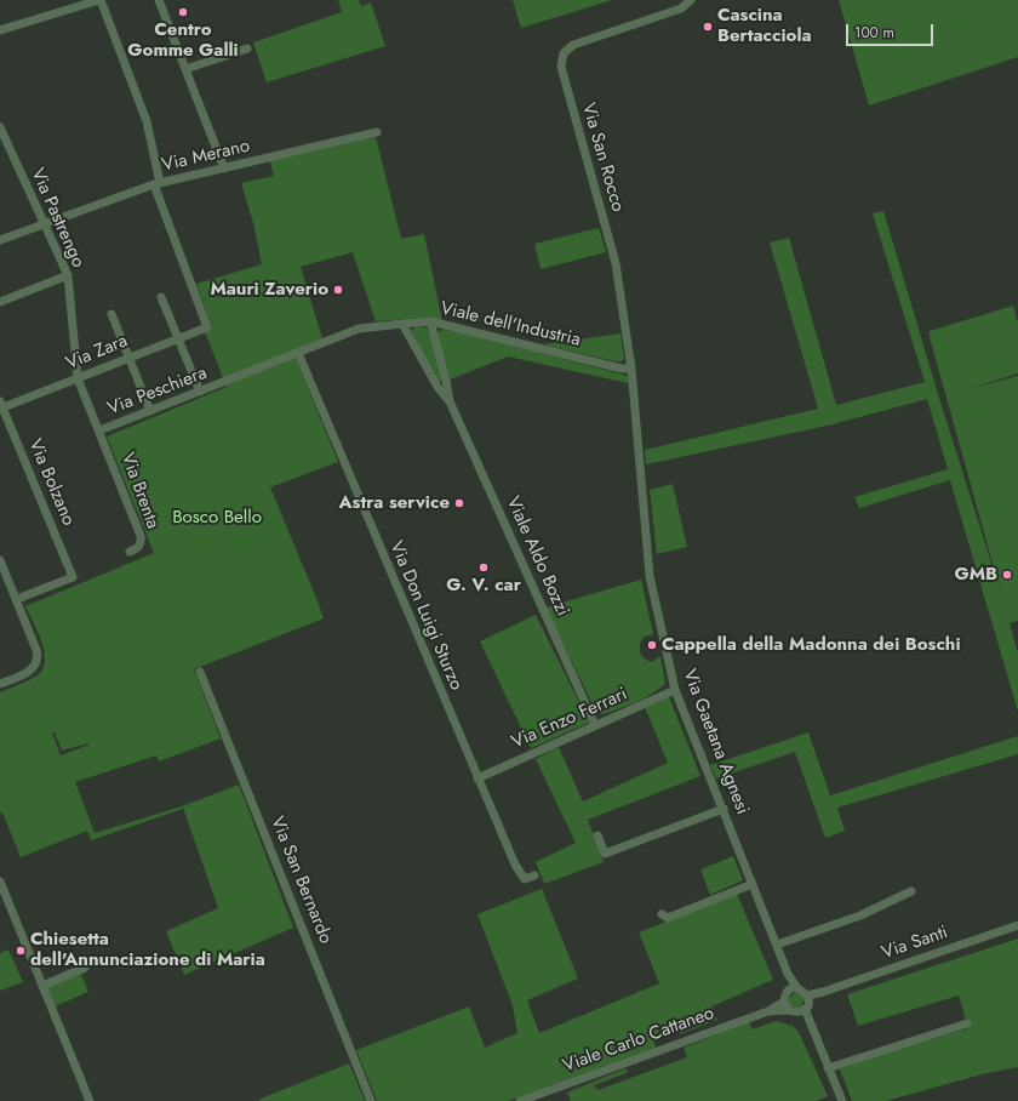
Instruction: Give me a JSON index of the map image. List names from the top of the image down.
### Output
{
  "streets": {
    "street": [
      "Via Merano",
      "Via San Rocco",
      "Via Pastrengo",
      "Viale dell'Industria",
      "Via Zara",
      "Via Peschiera",
      "Via Bolzano",
      "Via Brenta",
      "Viale Aldo Bozzi",
      "Via Don Luigi Sturzo",
      "Via Enzo Ferrari",
      "Via Gaetana Agnesi",
      "Via San Bernardo",
      "Via Santi",
      "Viale Carlo Cattaneo"
    ]
  },
  "crossings": [
    ["Via Merano", "Via Pastrengo"],
    ["Via Merano", "Via Zara"],
    ["Via San Rocco", "Viale dell'Industria"],
    ["Via San Rocco", "Via Gaetana Agnesi"],
    ["Via Pastrengo", "Via Zara"],
    ["Via Pastrengo", "Via Peschiera"],
    ["Via Pastrengo", "Via Brenta"],
    ["Viale dell'Industria", "Via Peschiera"],
    ["Viale dell'Industria", "Viale Aldo Bozzi"],
    ["Viale dell'Industria", "Via Don Luigi Sturzo"],
    ["Viale dell'Industria", "Via Gaetana Agnesi"],
    ["Via Zara", "Via Bolzano"],
    ["Via Peschiera", "Via Brenta"],
    ["Via Peschiera", "Via Don Luigi Sturzo"],
    ["Viale Aldo Bozzi", "Via Enzo Ferrari"],
    ["Via Don Luigi Sturzo", "Via Enzo Ferrari"],
    ["Via Enzo Ferrari", "Via Gaetana Agnesi"],
    ["Via Gaetana Agnesi", "Via Santi"],
    ["Via Gaetana Agnesi", "Viale Carlo Cattaneo"],
    ["Via Santi", "Viale Carlo Cattaneo"]
  ],
  "parks": ["Bosco Bello"],
  "places": [
    "Centro Gomme Galli",
    "Cascina Bertacciola",
    "Mauri Zaverio",
    "Astra service",
    "G. V. car",
    "GMB",
    "Cappella della Madonna dei Boschi",
    "Chiesetta dell'Annunciazione di Maria"
  ],
  "scale_bar": "100 m"
}
